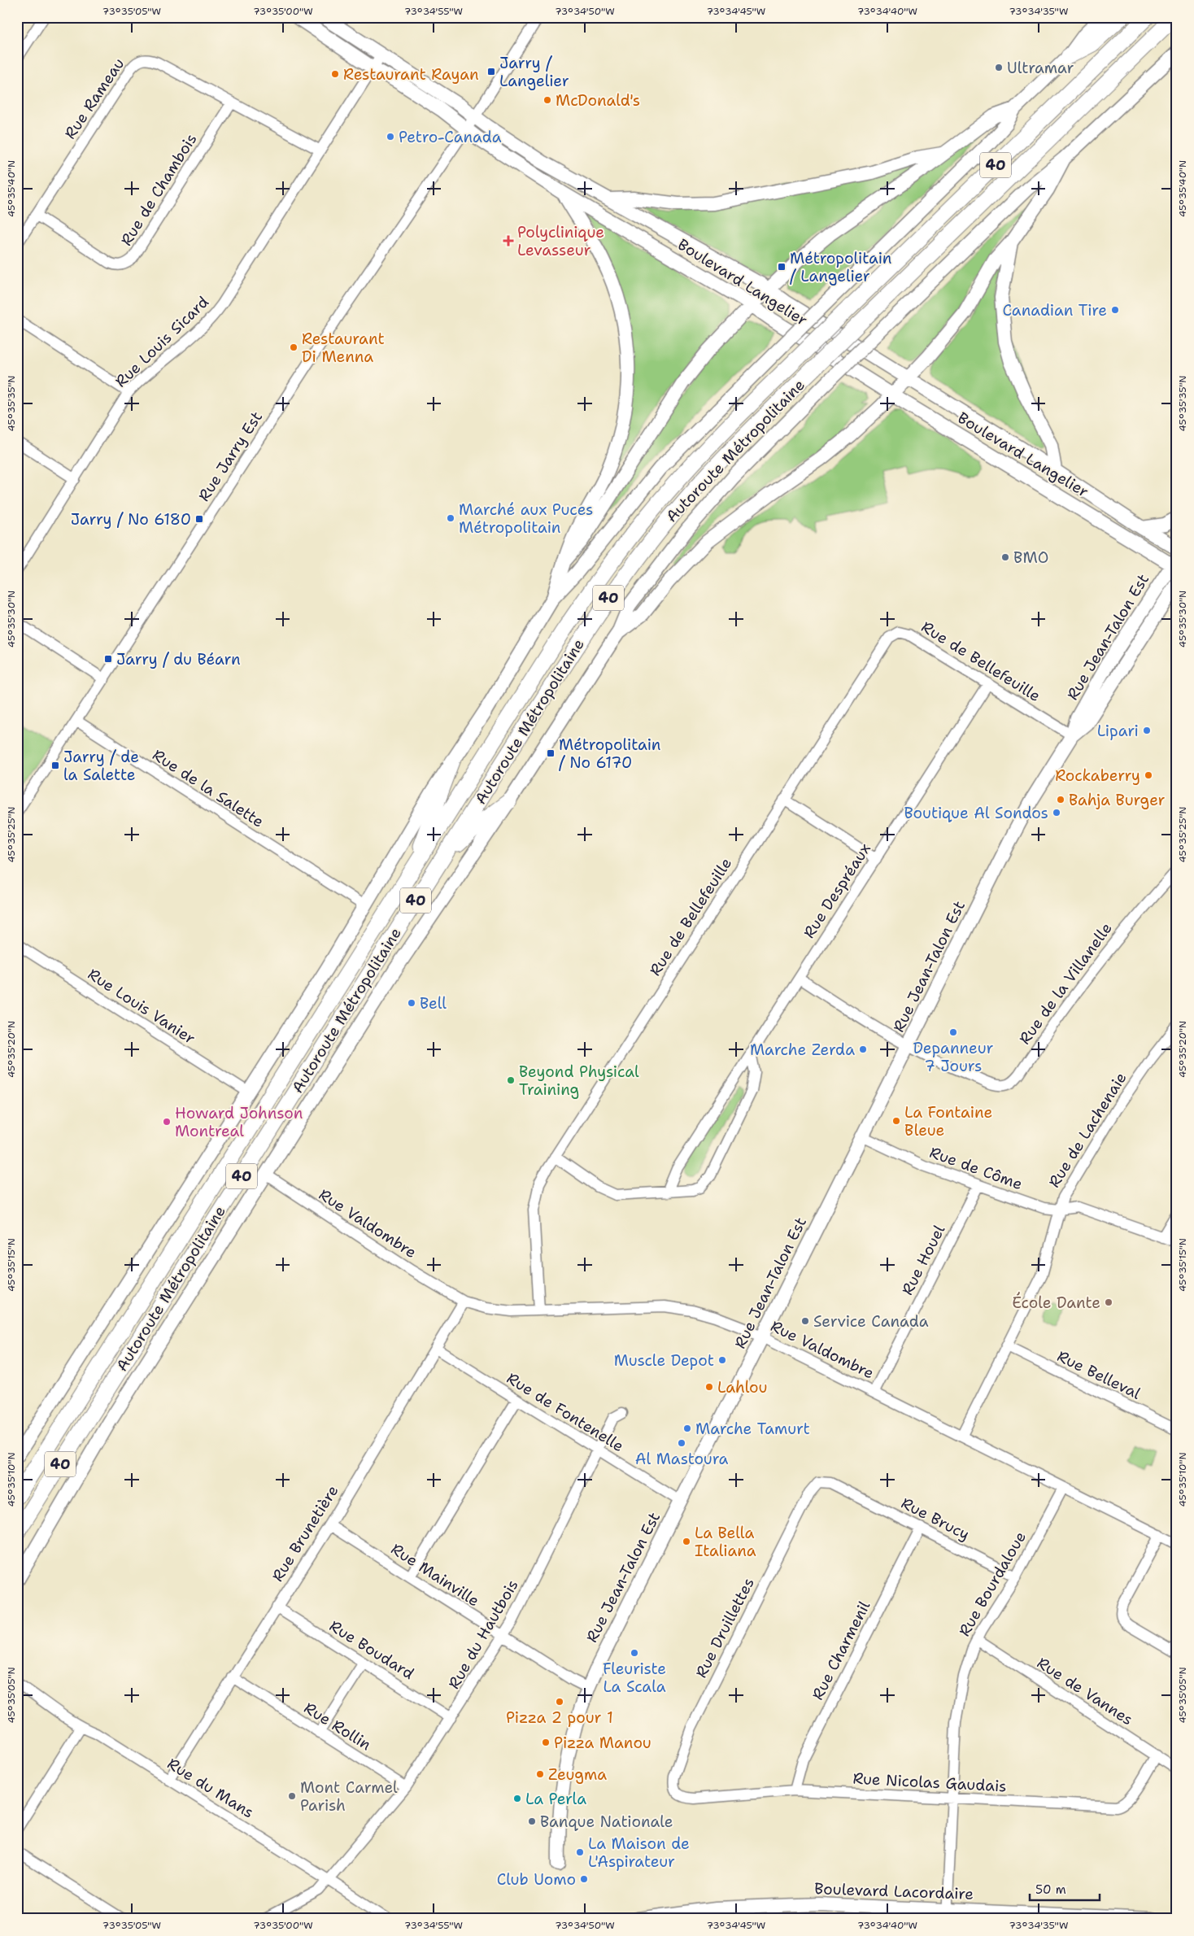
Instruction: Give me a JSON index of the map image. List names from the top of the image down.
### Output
{
  "streets": {
    "highway": ["40", "Autoroute Métropolitaine"],
    "main road": ["Boulevard Langelier", "Rue Jean-Talon Est", "Boulevard Lacordaire"],
    "street": [
      "Rue Rameau",
      "Rue de Chambois",
      "Rue Louis Sicard",
      "Rue Jarry Est",
      "Rue de Bellefeuille",
      "Rue de la Salette",
      "Rue Despréaux",
      "Rue de la Villanelle",
      "Rue Louis Vanier",
      "Rue de Lachenaie",
      "Rue de Côme",
      "Rue Valdombre",
      "Rue Houel",
      "Rue Belleval",
      "Rue de Fontenelle",
      "Rue Brucy",
      "Rue Brunetière",
      "Rue Mainville",
      "Rue Bourdaloue",
      "Rue Druillettes",
      "Rue du Hautbois",
      "Rue Boudard",
      "Rue Charmenil",
      "Rue de Vannes",
      "Rue Rollin",
      "Rue Nicolas Gaudais",
      "Rue du Mans"
    ]
  },
  "crossings": [
    ["Rue Rameau", "Rue de Chambois"],
    ["Rue Rameau", "Rue Louis Sicard"],
    ["Boulevard Langelier", "Rue Louis Sicard"],
    ["Boulevard Langelier", "Rue Jarry Est"],
    ["Boulevard Langelier", "Rue Jean-Talon Est"],
    ["Rue Jarry Est", "Rue de la Salette"],
    ["Rue Jean-Talon Est", "Rue de Bellefeuille"],
    ["Rue Jean-Talon Est", "Rue de la Villanelle"],
    ["Rue Jean-Talon Est", "Rue de Côme"],
    ["Rue Jean-Talon Est", "Rue Valdombre"],
    ["Rue Jean-Talon Est", "Rue de Fontenelle"],
    ["Rue Jean-Talon Est", "Rue Mainville"],
    ["Rue de Bellefeuille", "Rue Despréaux"],
    ["Rue de Bellefeuille", "Rue Valdombre"],
    ["Rue Despréaux", "Rue de la Villanelle"],
    ["Rue de Lachenaie", "Rue de Côme"],
    ["Rue de Lachenaie", "Rue Valdombre"],
    ["Rue de Lachenaie", "Rue Belleval"],
    ["Rue de Côme", "Rue Houel"],
    ["Rue Valdombre", "Rue Houel"],
    ["Rue Valdombre", "Rue Brunetière"],
    ["Rue Valdombre", "Rue Bourdaloue"],
    ["Rue de Fontenelle", "Rue Brunetière"],
    ["Rue de Fontenelle", "Rue du Hautbois"],
    ["Rue Brucy", "Rue Bourdaloue"],
    ["Rue Brucy", "Rue Druillettes"],
    ["Rue Brucy", "Rue Charmenil"],
    ["Rue Brunetière", "Rue Mainville"],
    ["Rue Brunetière", "Rue Boudard"],
    ["Rue Brunetière", "Rue Rollin"],
    ["Rue Brunetière", "Rue du Mans"],
    ["Rue Mainville", "Rue du Hautbois"],
    ["Rue Bourdaloue", "Rue de Vannes"],
    ["Rue Bourdaloue", "Rue Nicolas Gaudais"],
    ["Rue Bourdaloue", "Boulevard Lacordaire"],
    ["Rue Druillettes", "Rue Nicolas Gaudais"],
    ["Rue du Hautbois", "Rue Boudard"],
    ["Rue du Hautbois", "Rue Rollin"],
    ["Rue du Hautbois", "Rue du Mans"],
    ["Rue Charmenil", "Rue Nicolas Gaudais"],
    ["Rue de Vannes", "Rue Nicolas Gaudais"]
  ],
  "places": {
    "other": [
      "Ultramar",
      "Restaurant Rayan",
      "McDonald's",
      "Petro-Canada",
      "Canadian Tire",
      "Restaurant Di Menna",
      "Marché aux Puces Métropolitain",
      "BMO",
      "Lipari",
      "Rockaberry",
      "Bahja Burger",
      "Boutique Al Sondos",
      "Bell",
      "Depanneur 7 Jours",
      "Marche Zerda",
      "Beyond Physical Training",
      "La Fontaine Bleue",
      "Howard Johnson Montreal",
      "École Dante",
      "Service Canada",
      "Muscle Depot",
      "Lahlou",
      "Marche Tamurt",
      "Al Mastoura",
      "La Bella Italiana",
      "Fleuriste La Scala",
      "Pizza 2 pour 1",
      "Pizza Manou",
      "Zeugma",
      "Mont Carmel Parish",
      "La Perla",
      "Banque Nationale",
      "La Maison de L'Aspirateur",
      "Club Uomo"
    ],
    "transit": [
      "Jarry / Langelier",
      "Métropolitain / Langelier",
      "Jarry / No 6180",
      "Jarry / du Béarn",
      "Métropolitain / No 6170",
      "Jarry / de la Salette"
    ],
    "health": ["Polyclinique Levasseur"]
  },
  "scale_bar": "50 m",
  "coordinates": [
    "73°35'05\"W",
    "73°35'00\"W",
    "73°34'55\"W",
    "73°34'50\"W",
    "73°34'45\"W",
    "73°34'40\"W",
    "73°34'35\"W",
    "45°35'40\"N",
    "45°35'35\"N",
    "45°35'30\"N",
    "45°35'25\"N",
    "45°35'20\"N",
    "45°35'15\"N",
    "45°35'10\"N",
    "45°35'05\"N"
  ]
}
